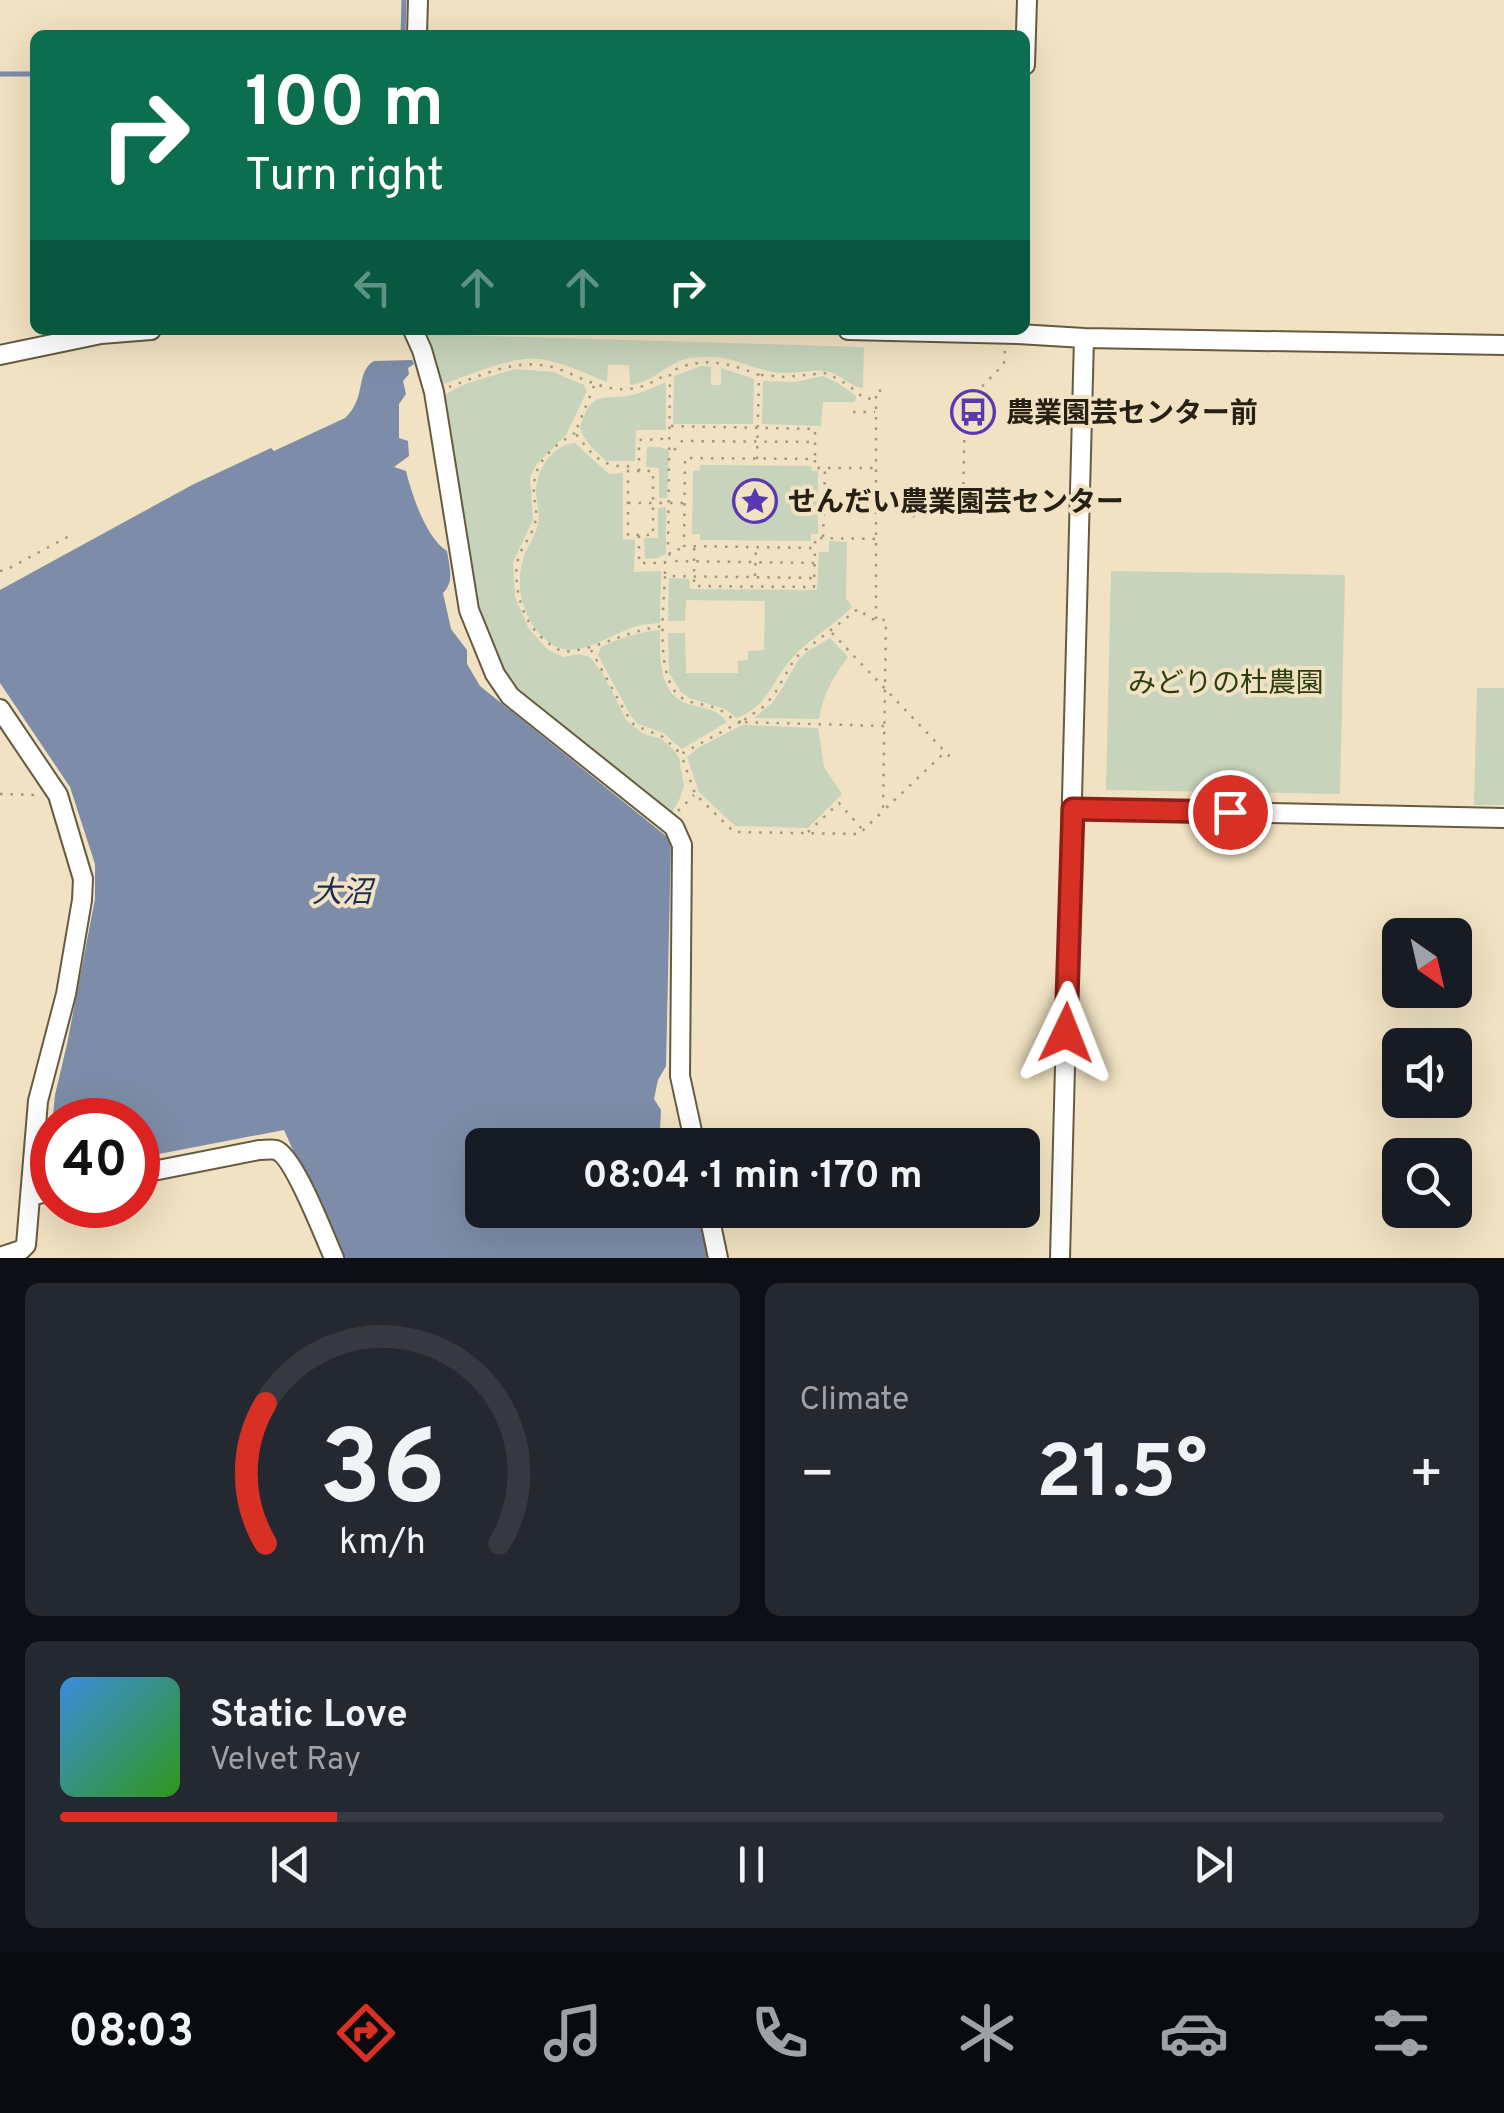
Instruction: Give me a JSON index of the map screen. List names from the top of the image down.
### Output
{
  "water": ["大沼"],
  "parks": ["みどりの杜農園"],
  "places": {
    "bus stop": ["農業園芸センター前"],
    "place": ["せんだい農業園芸センター"]
  },
  "north": "bottom right",
  "page": {
    "turn": ["100 m", "Turn right"],
    "limit": "40",
    "trip": "08:04 · 1 min · 170 m",
    "tile": "Climate",
    "heat": ["−", "21.5°", "+"],
    "song": ["Static Love", "Velvet Ray"],
    "tabs": "08:03",
    "gauge": ["36", "km/h"]
  }
}
